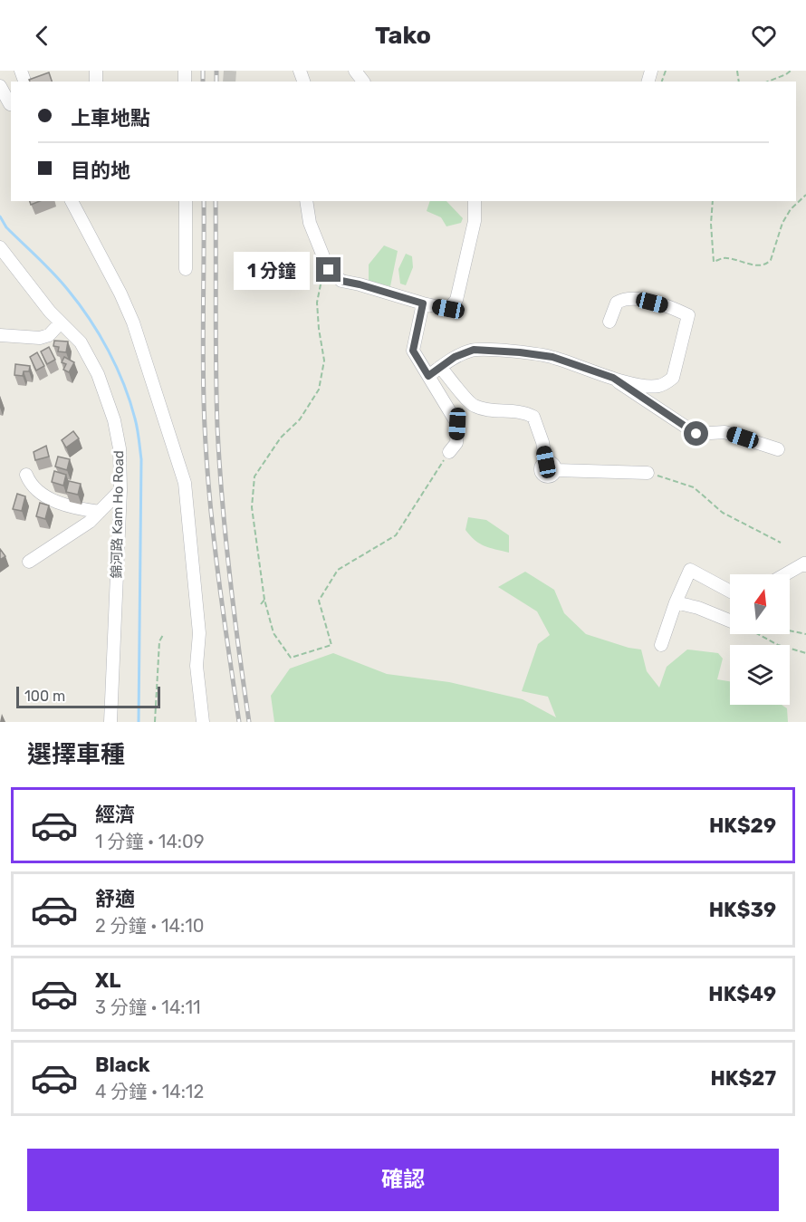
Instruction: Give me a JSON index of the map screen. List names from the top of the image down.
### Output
{
  "streets": {
    "street": ["錦河路 Kam Ho Road"]
  },
  "scale_bar": "100 m",
  "north": "top",
  "page": {
    "header": "Tako",
    "banner": ["上車地點", "目的地"],
    "bubble": "1 分鐘",
    "scale": "100 m",
    "heading": "選擇車種",
    "list": [
      {
        "name": "經濟",
        "note": "1 分鐘 · 14:09",
        "value": "HK$29"
      },
      {
        "name": "舒適",
        "note": "2 分鐘 · 14:10",
        "value": "HK$39"
      },
      {
        "name": "XL",
        "note": "3 分鐘 · 14:11",
        "value": "HK$49"
      },
      {
        "name": "Black",
        "note": "4 分鐘 · 14:12",
        "value": "HK$27"
      }
    ],
    "buttons": "確認"
  }
}
